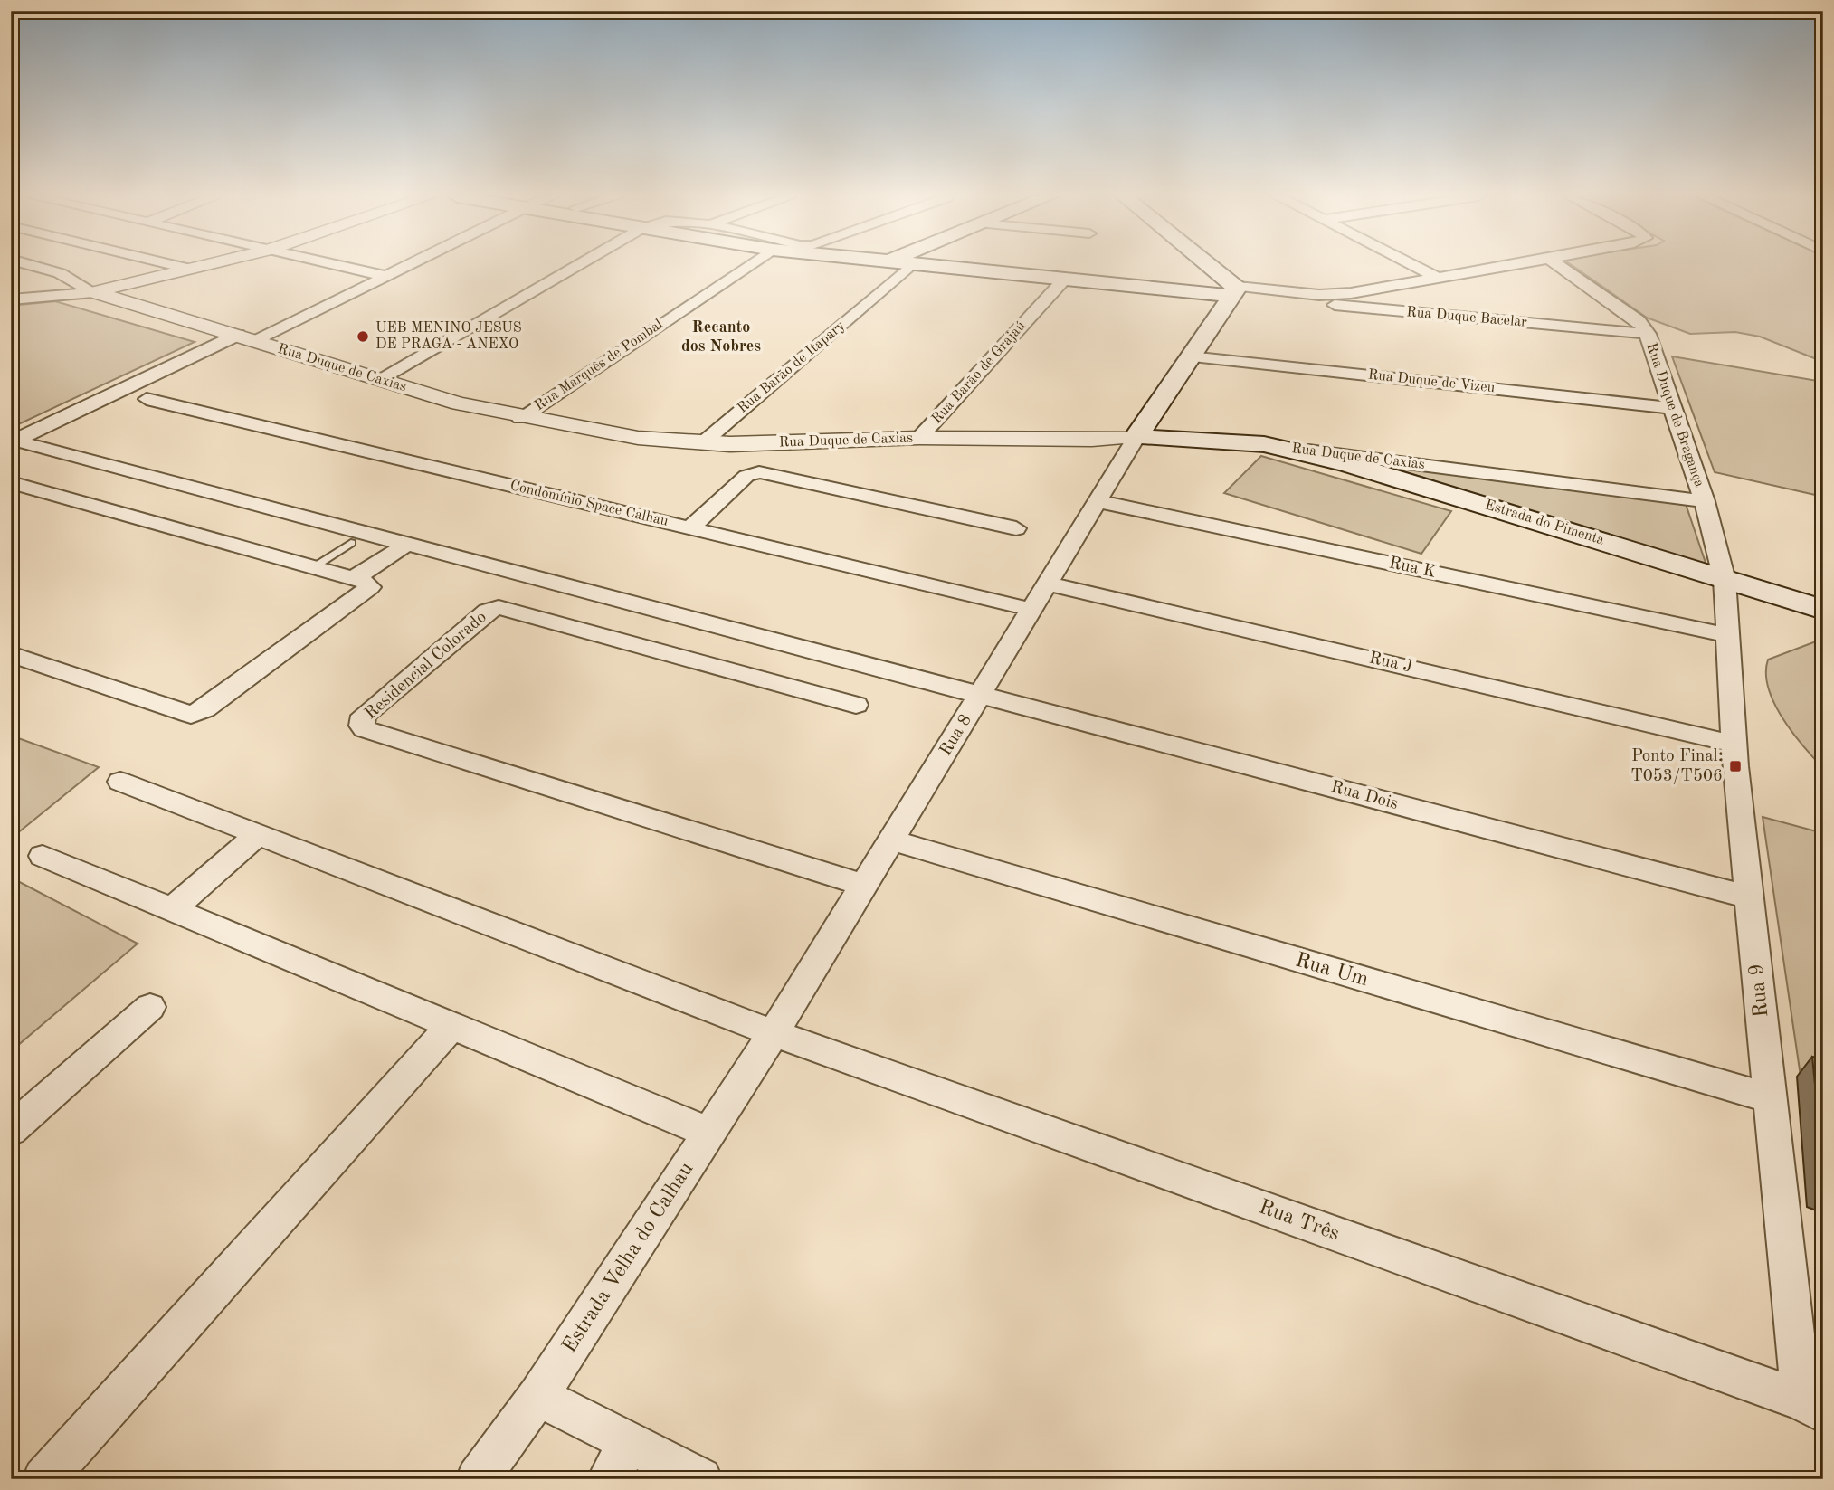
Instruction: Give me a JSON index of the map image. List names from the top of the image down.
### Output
{
  "streets": {
    "main road": ["Rua Duque Bacelar", "Rua Duque de Caxias", "Estrada do Pimenta"],
    "street": [
      "Rua Marquês de Pombal",
      "Rua Barão de Itapary",
      "Rua Barão de Grajaú",
      "Rua Duque de Vizeu",
      "Rua Duque de Bragança",
      "Condomínio Space Calhau",
      "Rua K",
      "Rua J",
      "Residencial Colorado",
      "Rua 8",
      "Rua Dois",
      "Rua Um",
      "Rua 9",
      "Rua Três",
      "Estrada Velha do Calhau"
    ]
  },
  "crossings": [
    ["Rua Duque Bacelar", "Rua Barão de Grajaú"],
    ["Rua Duque Bacelar", "Rua Duque de Bragança"],
    ["Rua Marquês de Pombal", "Rua Duque de Caxias"],
    ["Rua Barão de Itapary", "Rua Duque de Caxias"],
    ["Rua Duque de Caxias", "Rua Barão de Grajaú"],
    ["Rua Duque de Caxias", "Rua Duque de Bragança"],
    ["Rua Duque de Caxias", "Estrada do Pimenta"],
    ["Rua Duque de Caxias", "Rua 8"],
    ["Rua Duque de Vizeu", "Rua Duque de Bragança"],
    ["Rua Duque de Bragança", "Estrada do Pimenta"],
    ["Rua Duque de Bragança", "Rua 9"],
    ["Condomínio Space Calhau", "Rua 8"],
    ["Estrada do Pimenta", "Rua 9"],
    ["Rua K", "Rua 8"],
    ["Rua K", "Rua 9"],
    ["Rua J", "Rua 8"],
    ["Rua J", "Rua 9"],
    ["Residencial Colorado", "Rua 8"],
    ["Rua 8", "Rua Dois"],
    ["Rua 8", "Rua Um"],
    ["Rua 8", "Rua Três"],
    ["Rua 8", "Estrada Velha do Calhau"],
    ["Rua Dois", "Rua 9"],
    ["Rua Um", "Rua 9"],
    ["Rua 9", "Rua Três"],
    ["Rua Três", "Estrada Velha do Calhau"]
  ],
  "districts": ["Recanto dos Nobres"],
  "places": {
    "other": ["UEB MENINO JESUS DE PRAGA - ANEXO"],
    "transit": ["Ponto Final: T053/T506"]
  }
}
